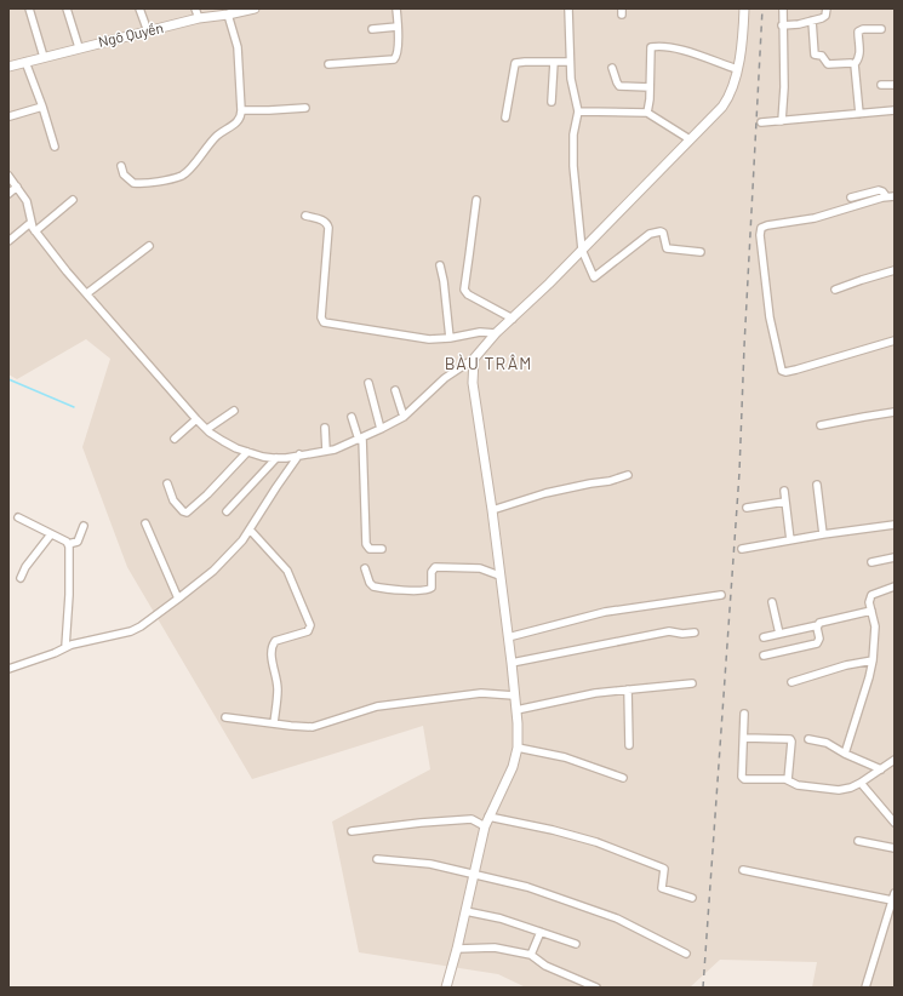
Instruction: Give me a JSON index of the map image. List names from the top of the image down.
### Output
{
  "streets": {
    "street": ["Ngô Quyền"]
  },
  "districts": ["BÀU TRÂM"]
}
